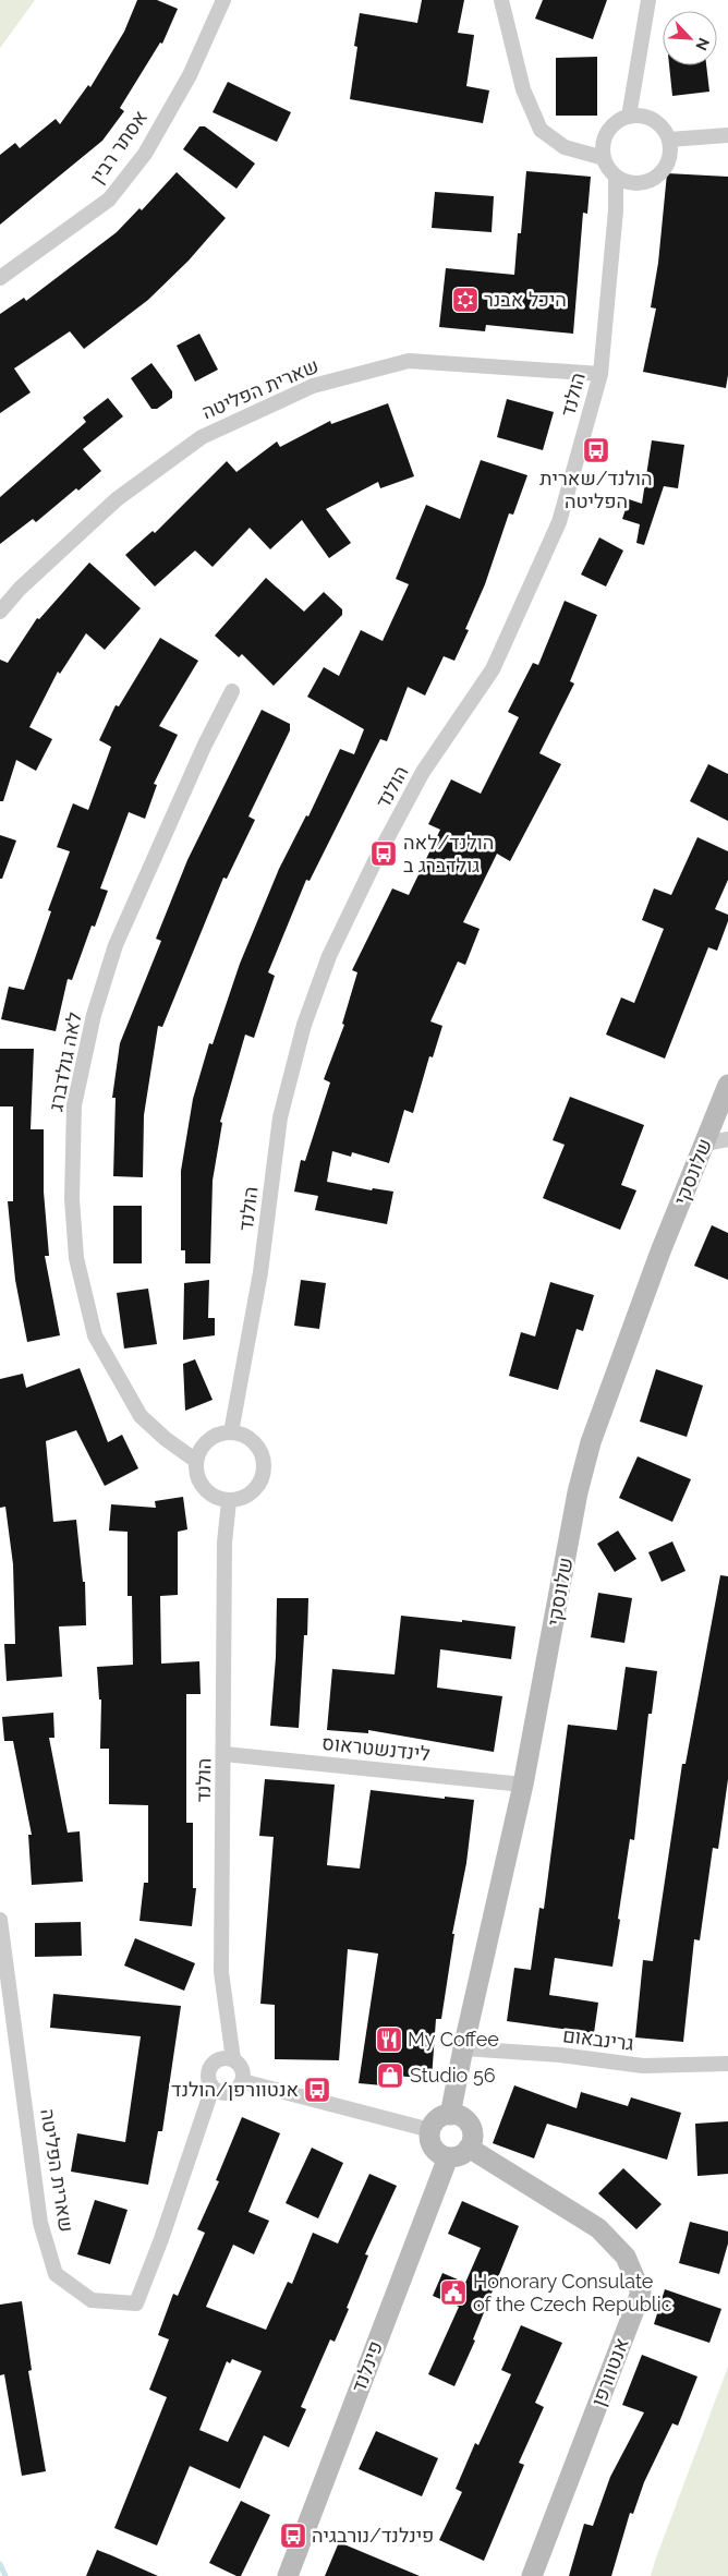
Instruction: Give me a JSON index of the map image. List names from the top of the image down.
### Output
{
  "streets": {
    "street": [
      "אסתר רבין",
      "שארית הפליטה",
      "הולנד",
      "לאה גולדברג",
      "שלונסקי",
      "לינדנשטראוס",
      "גרינבאום",
      "פינלנד",
      "אנטוורפן"
    ]
  },
  "crossings": [
    ["שארית הפליטה", "הולנד"],
    ["הולנד", "לאה גולדברג"],
    ["הולנד", "לינדנשטראוס"],
    ["שלונסקי", "לינדנשטראוס"],
    ["שלונסקי", "גרינבאום"],
    ["שלונסקי", "פינלנד"],
    ["שלונסקי", "אנטוורפן"],
    ["פינלנד", "אנטוורפן"]
  ],
  "places": {
    "synagogue": ["היכל אבנר"],
    "bus stop": [
      "הולנד/שארית הפליטה",
      "הולנד/לאה גולדברג ב",
      "אנטוורפן/הולנד",
      "פינלנד/נורבגיה"
    ],
    "restaurant": ["My Coffee"],
    "shop": ["Studio 56"],
    "public building": ["Honorary Consulate of the Czech Republic"]
  },
  "north": "bottom right"
}
